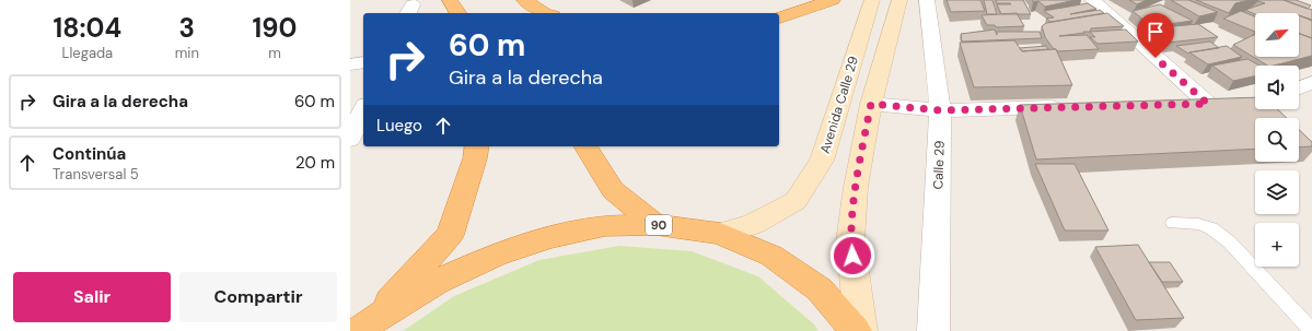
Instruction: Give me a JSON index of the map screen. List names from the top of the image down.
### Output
{
  "streets": {
    "highway": ["90"],
    "main road": ["Avenida Calle 29"],
    "street": ["Calle 29"]
  },
  "crossings": [
    ["Avenida Calle 29", "90"]
  ],
  "north": "top right",
  "page": {
    "eta": [
      "18:04",
      "Llegada",
      "3",
      "min",
      "190",
      "m"
    ],
    "map_buttons": "+",
    "turn": ["60 m", "Gira a la derecha"],
    "list": [
      {
        "name": "Gira a la derecha",
        "value": "60 m"
      },
      {
        "name": "Continúa",
        "note": "Transversal 5",
        "value": "20 m"
      }
    ],
    "then": "Luego",
    "buttons": ["Salir", "Compartir"]
  }
}
